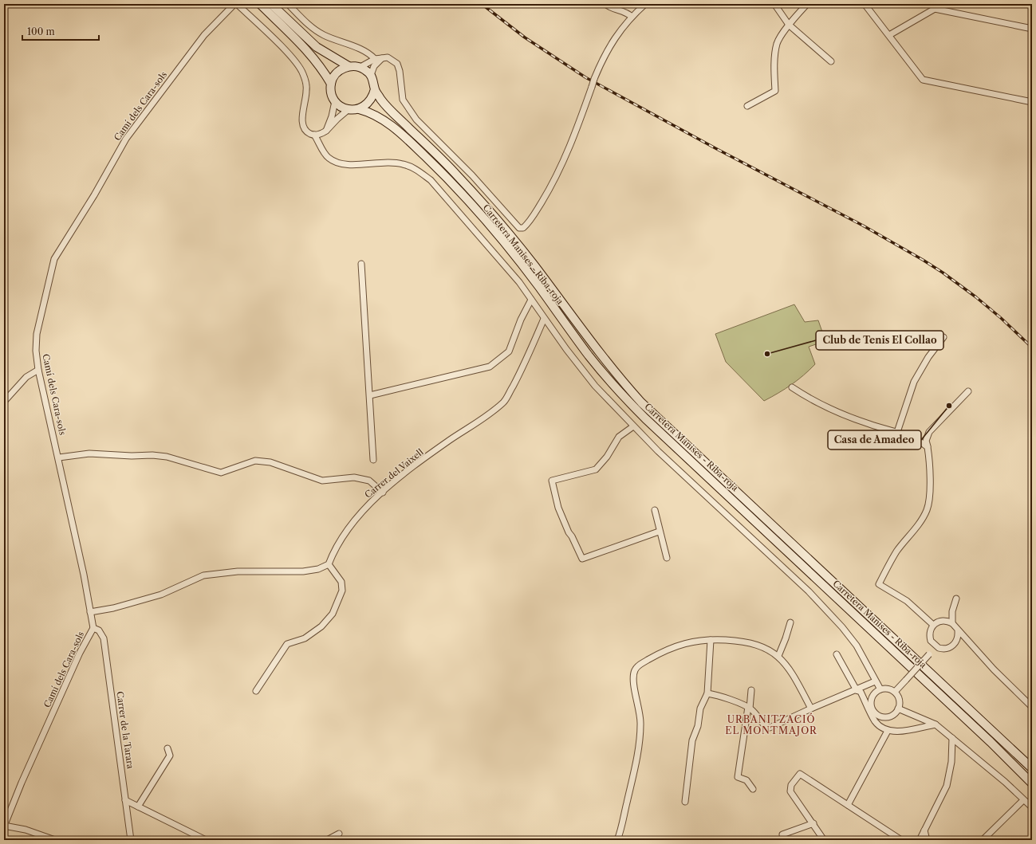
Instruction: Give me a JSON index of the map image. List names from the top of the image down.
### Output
{
  "streets": {
    "main road": ["Carretera Manises - Riba-roja"],
    "street": ["Camí dels Cara-sols", "Carrer del Vaixell", "Carrer de la Tarara"]
  },
  "crossings": [
    ["Camí dels Cara-sols", "Carrer de la Tarara"]
  ],
  "districts": ["URBANITZACIÓ EL MONTMAJOR"],
  "places": ["Club de Tenis El Collao", "Casa de Amadeo"],
  "scale_bar": "100 m"
}
